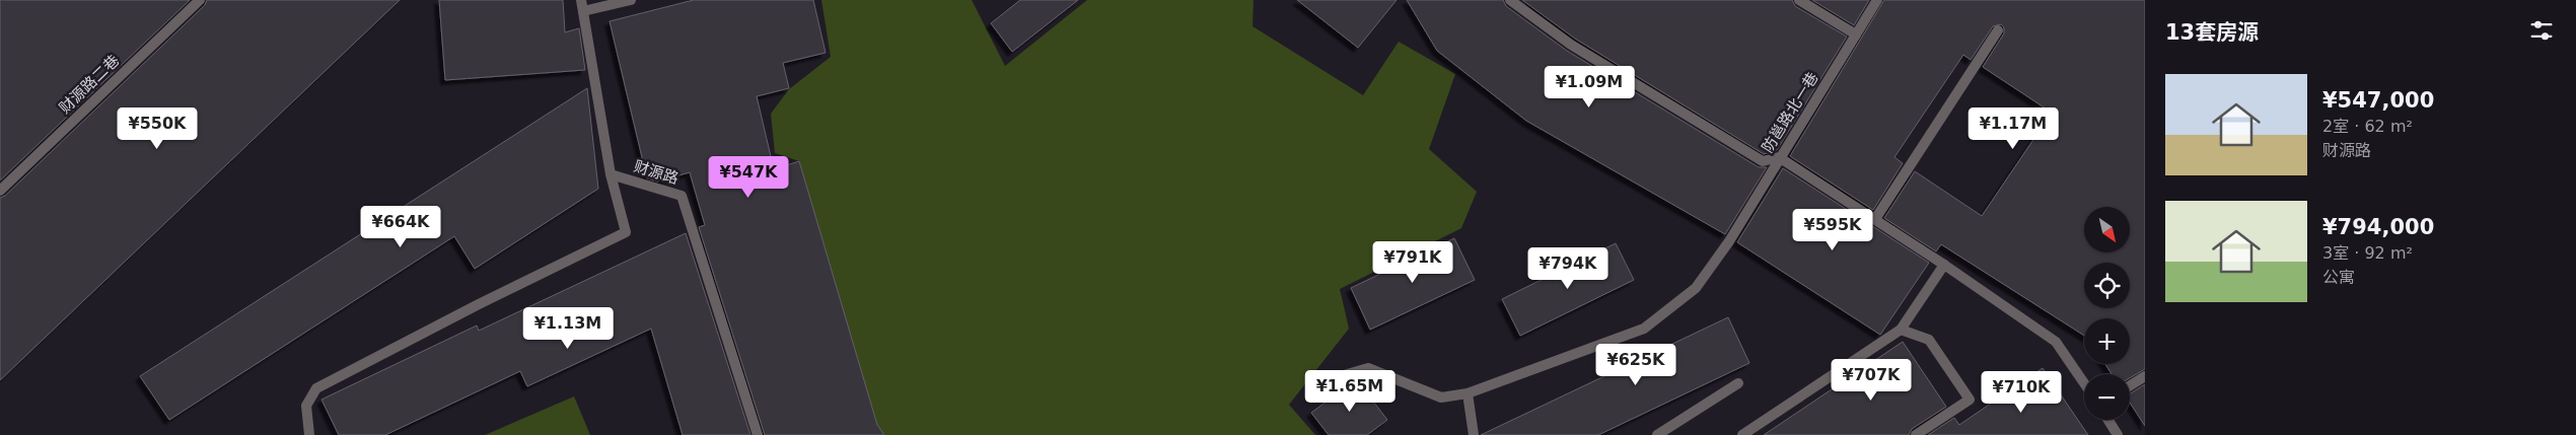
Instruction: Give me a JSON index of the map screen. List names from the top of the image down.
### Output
{
  "streets": {
    "street": ["财源路二巷", "防邕路北一巷", "财源路"]
  },
  "north": "bottom right",
  "page": {
    "heading": "13套房源",
    "list": [
      {
        "name": "¥547,000",
        "note": "2室 · 62 m² · 财源路"
      },
      {
        "name": "¥794,000",
        "note": "3室 · 92 m² · 公寓"
      }
    ],
    "price": [
      "¥1.09M",
      "¥550K",
      "¥1.17M",
      "¥547K",
      "¥664K",
      "¥595K",
      "¥791K",
      "¥794K",
      "¥1.13M",
      "¥625K",
      "¥707K",
      "¥1.65M",
      "¥710K"
    ],
    "map_buttons": ["+", "−"]
  }
}
